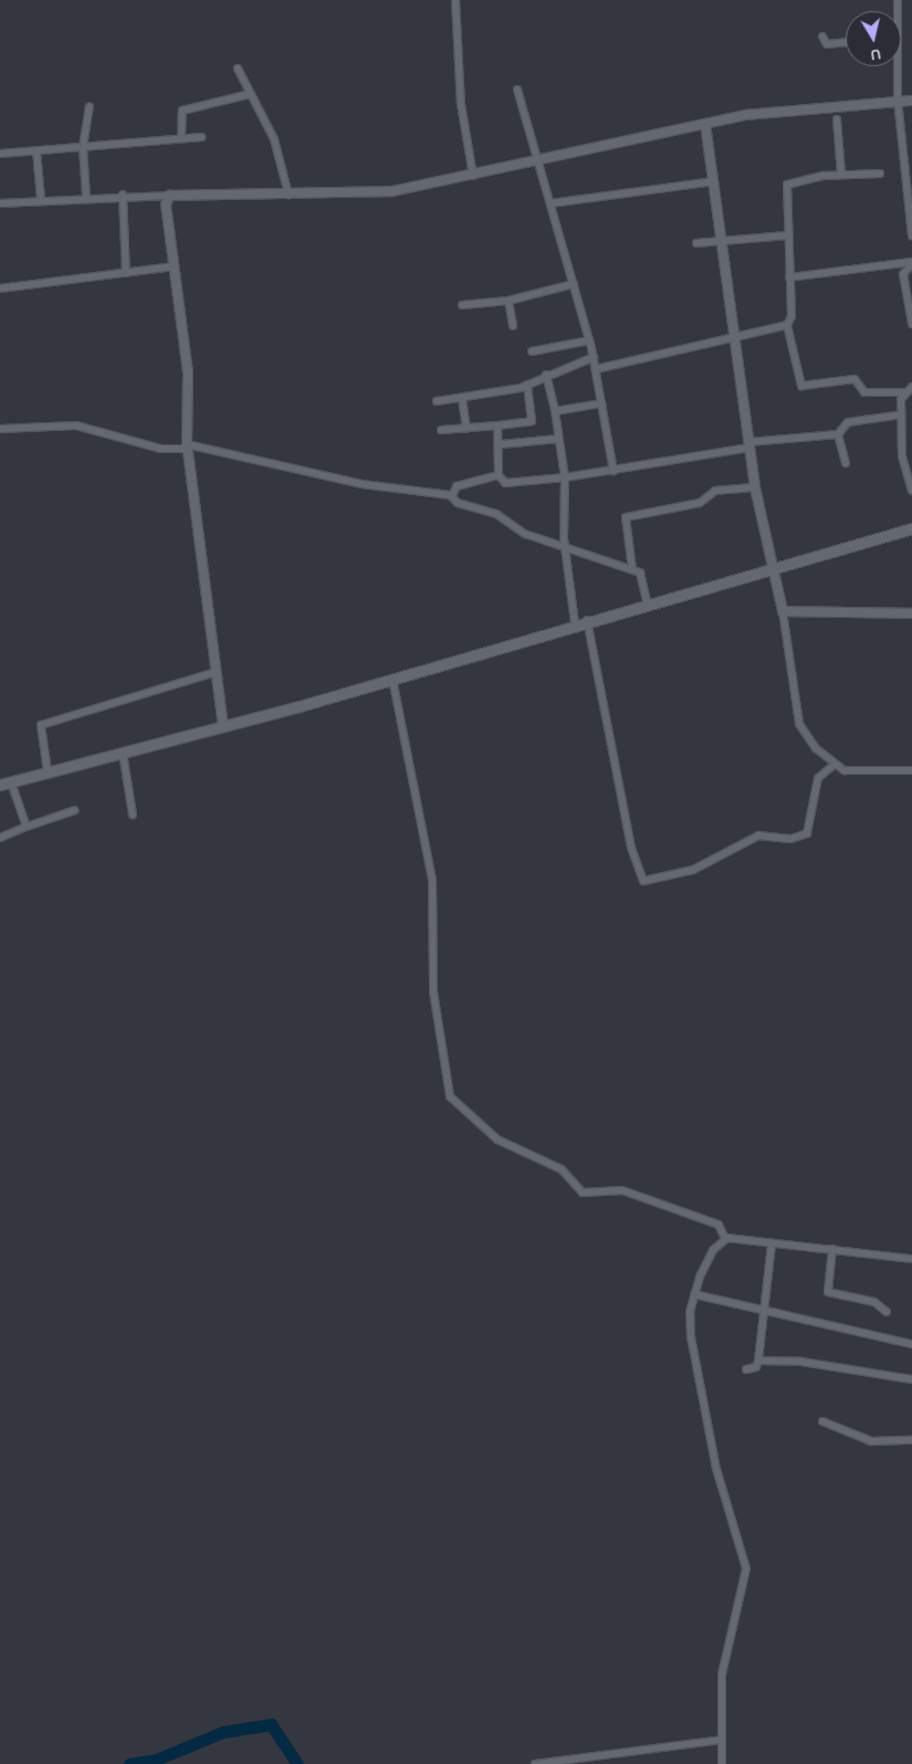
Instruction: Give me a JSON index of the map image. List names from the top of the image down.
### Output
{
  "north": "bottom"
}
